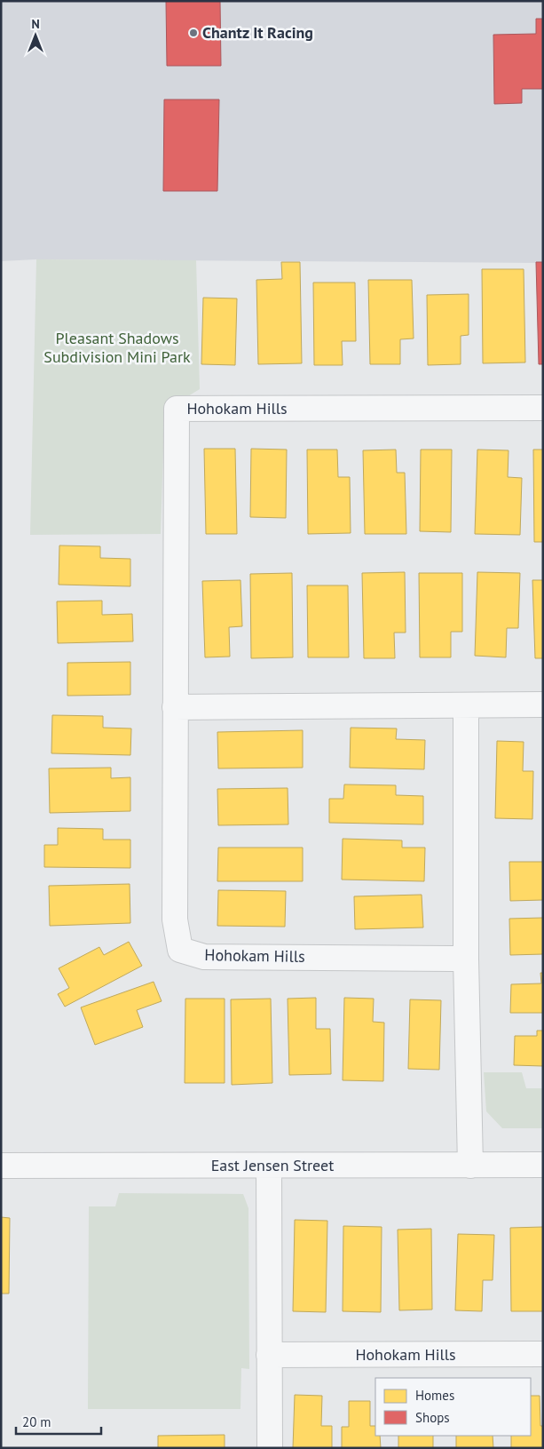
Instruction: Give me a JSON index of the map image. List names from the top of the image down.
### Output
{
  "streets": {
    "street": ["Hohokam Hills", "East Jensen Street"]
  },
  "parks": ["Pleasant Shadows Subdivision Mini Park"],
  "places": ["Chantz It Racing"],
  "legend": ["Homes", "Shops"],
  "scale_bar": "20 m",
  "north": "top"
}
